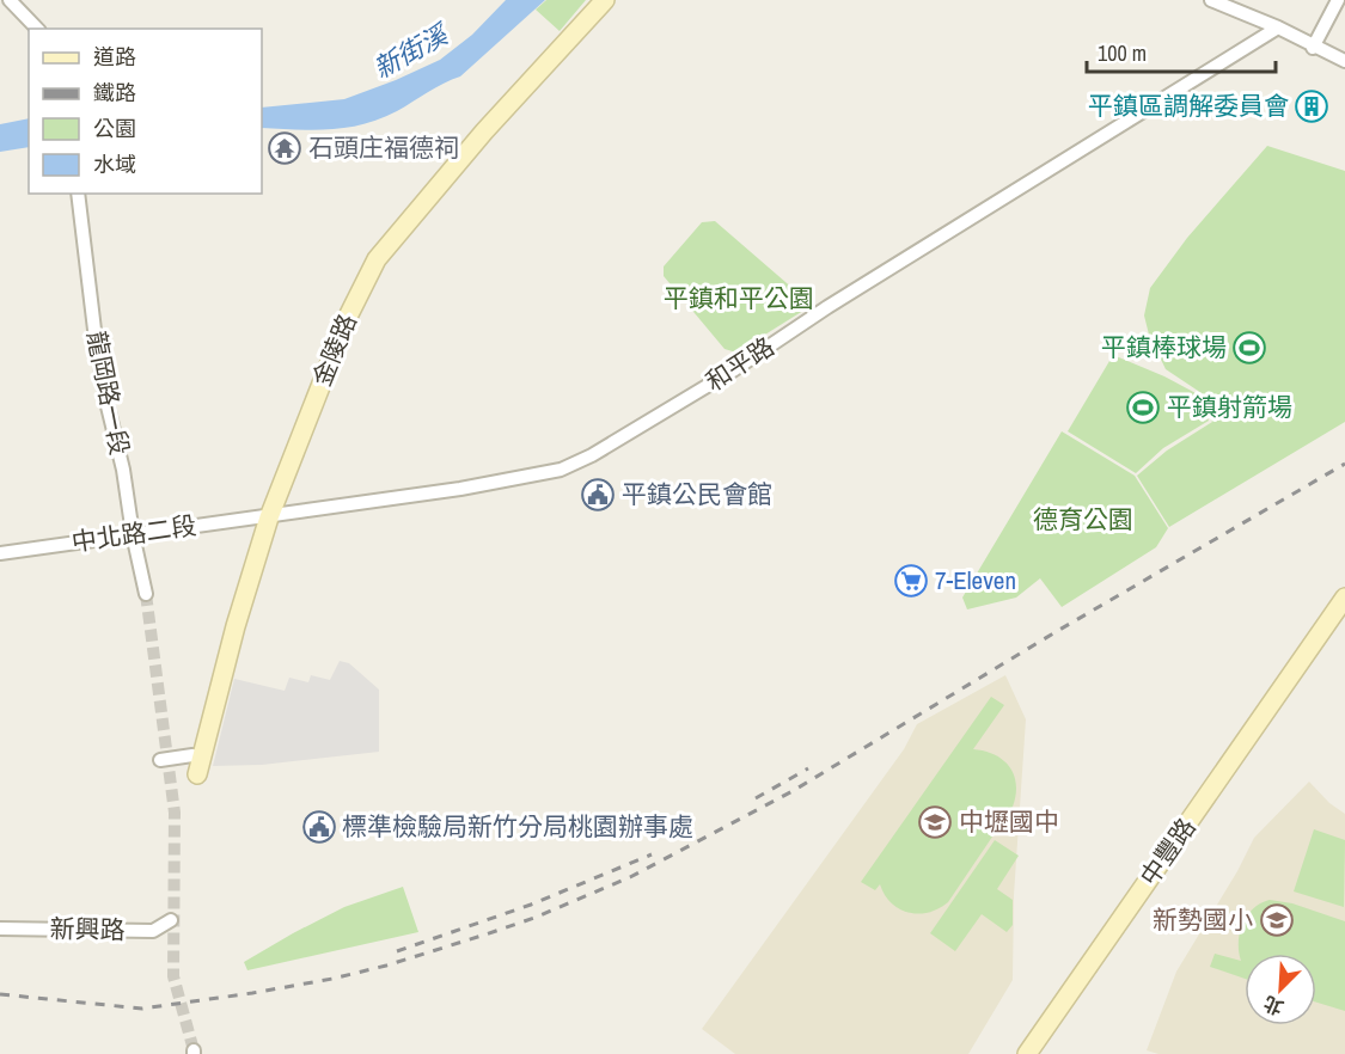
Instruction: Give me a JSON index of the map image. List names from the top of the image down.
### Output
{
  "streets": {
    "main road": ["金陵路", "中豐路"],
    "street": [
      "和平路",
      "龍岡路一段",
      "中北路二段",
      "新興路"
    ]
  },
  "crossings": [
    ["金陵路", "和平路"],
    ["金陵路", "中北路二段"],
    ["和平路", "中北路二段"],
    ["龍岡路一段", "中北路二段"]
  ],
  "water": ["新街溪"],
  "parks": ["平鎮和平公園", "德育公園"],
  "places": {
    "building": ["平鎮區調解委員會"],
    "temple": ["石頭庄福德祠"],
    "sports": ["平鎮棒球場", "平鎮射箭場"],
    "public building": ["平鎮公民會館", "標準檢驗局新竹分局桃園辦事處"],
    "supermarket": ["7-Eleven"],
    "school or university": ["中壢國中", "新勢國小"]
  },
  "legend": [
    "道路",
    "鐵路",
    "公園",
    "水域"
  ],
  "scale_bar": "100 m",
  "north": "bottom left"
}
